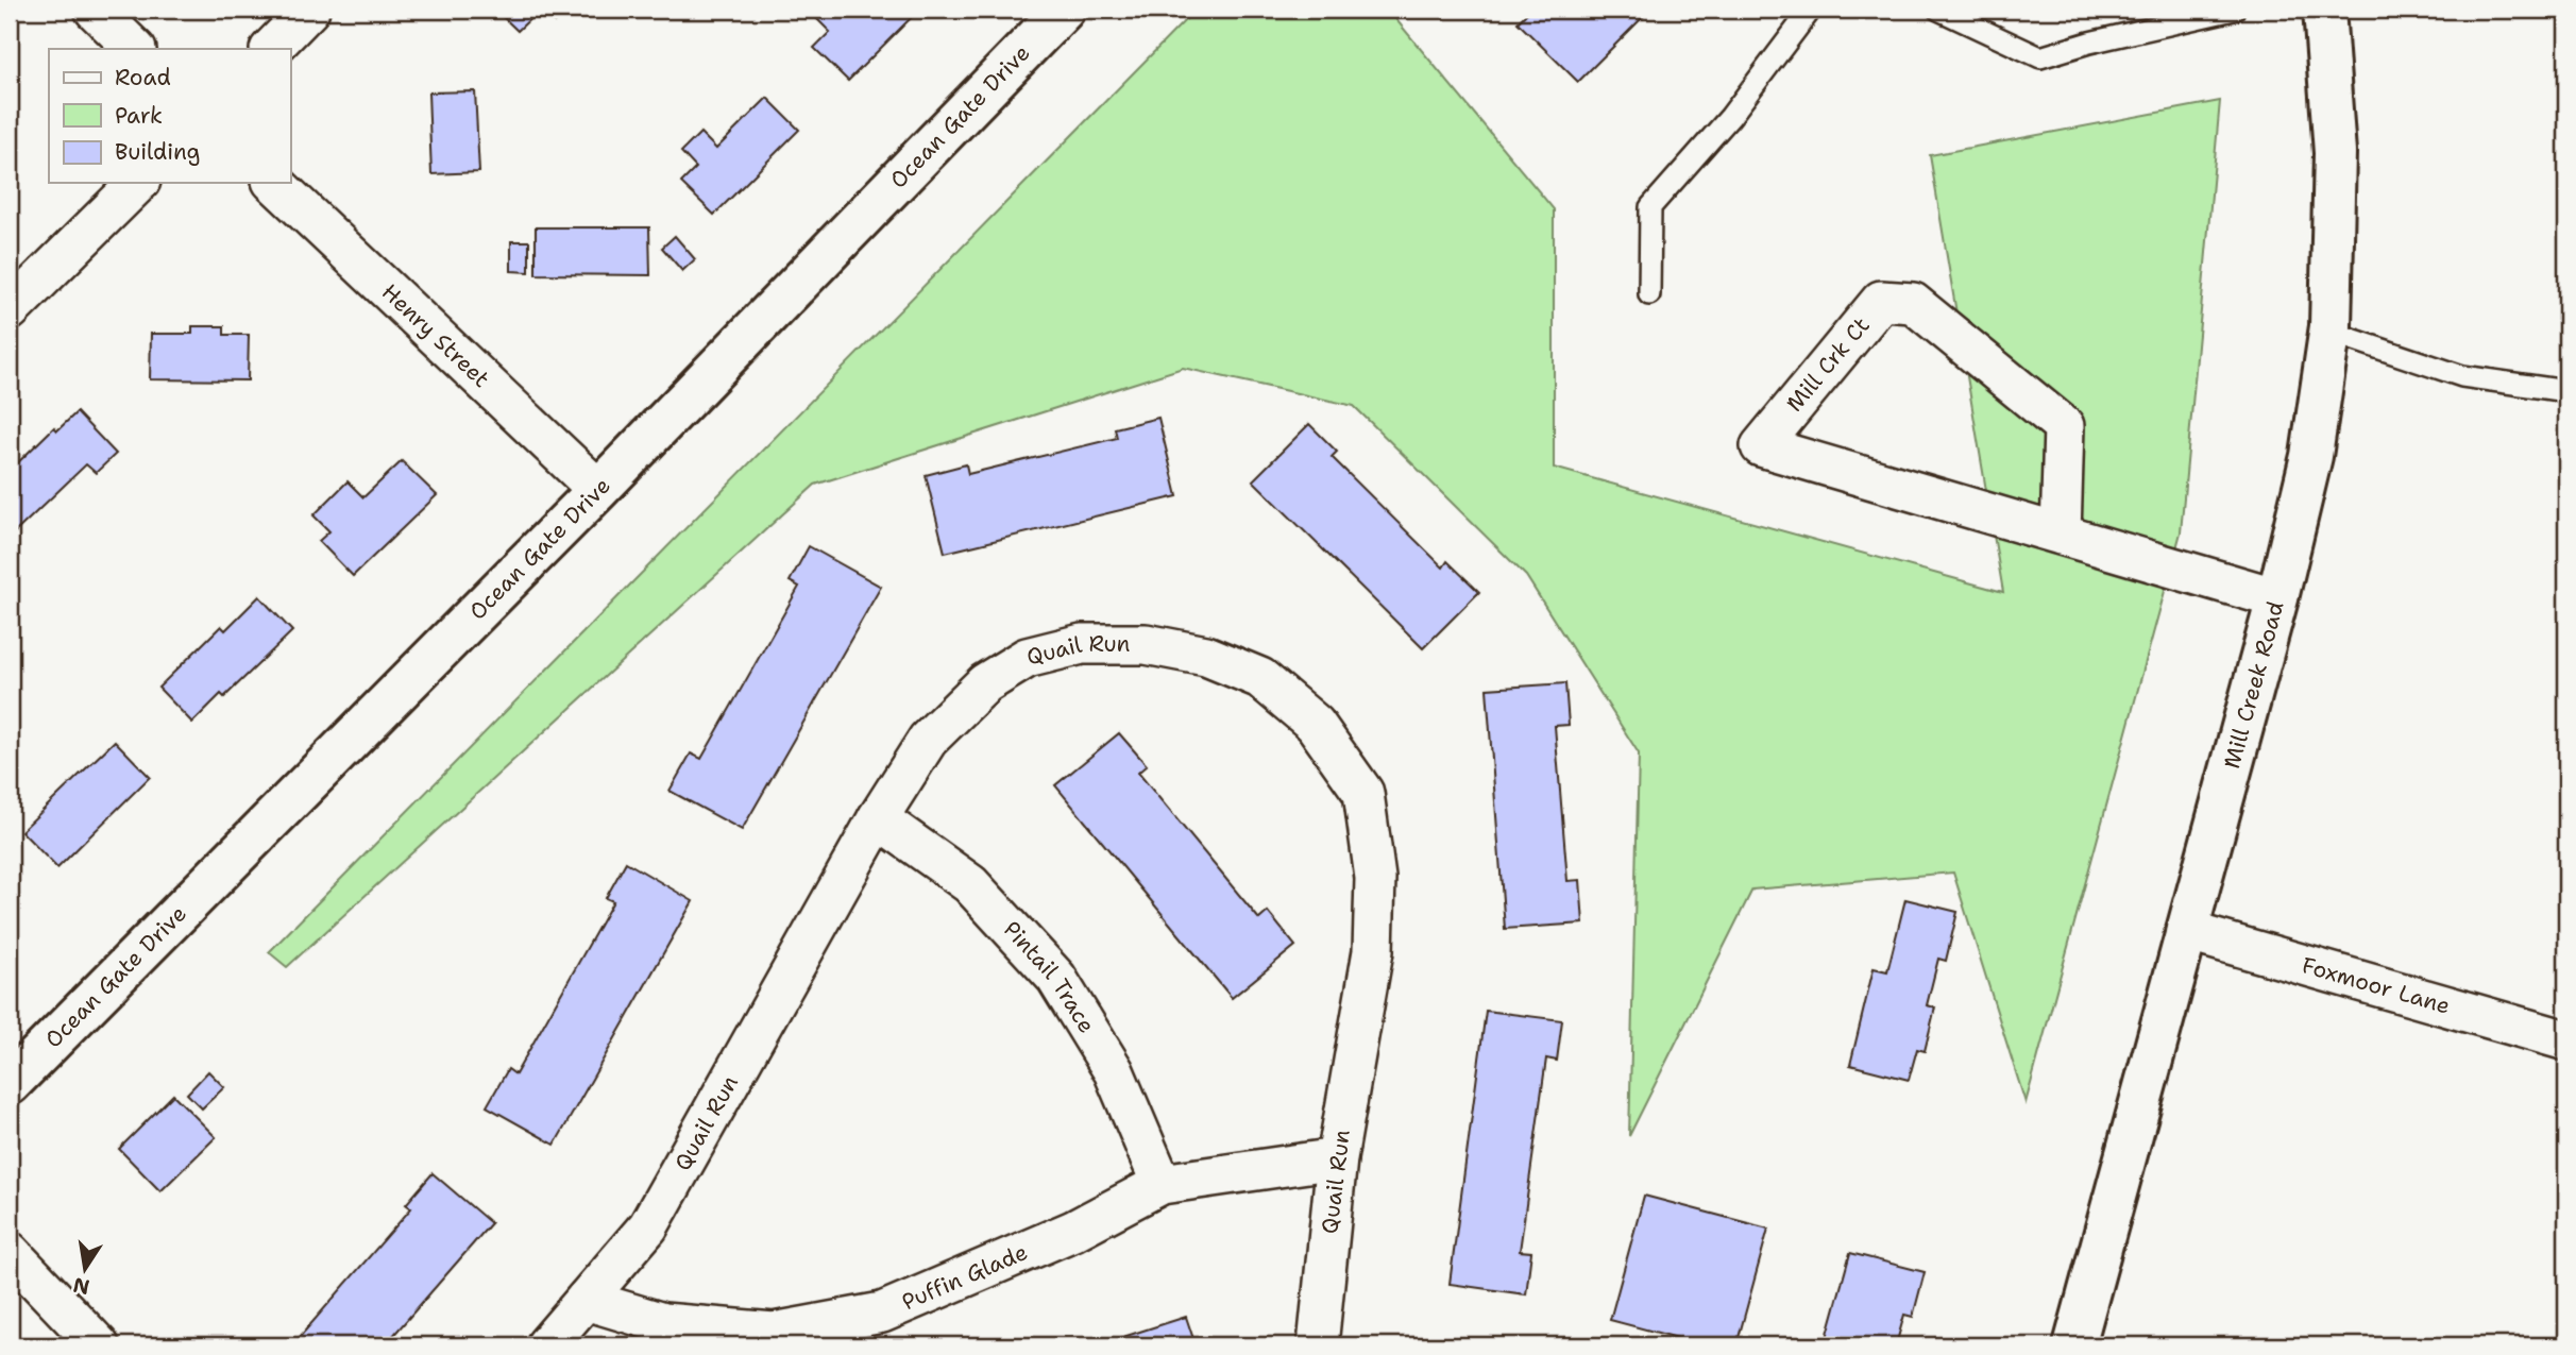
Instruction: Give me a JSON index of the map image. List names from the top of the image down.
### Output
{
  "streets": {
    "main road": ["Ocean Gate Drive", "Mill Creek Road"],
    "street": [
      "Henry Street",
      "Mill Crk Ct",
      "Quail Run",
      "Pintail Trace",
      "Foxmoor Lane",
      "Puffin Glade"
    ]
  },
  "crossings": [
    ["Ocean Gate Drive", "Henry Street"],
    ["Mill Crk Ct", "Mill Creek Road"],
    ["Quail Run", "Pintail Trace"],
    ["Quail Run", "Puffin Glade"],
    ["Mill Creek Road", "Foxmoor Lane"],
    ["Pintail Trace", "Puffin Glade"]
  ],
  "legend": ["Road", "Park", "Building"],
  "north": "bottom"
}
